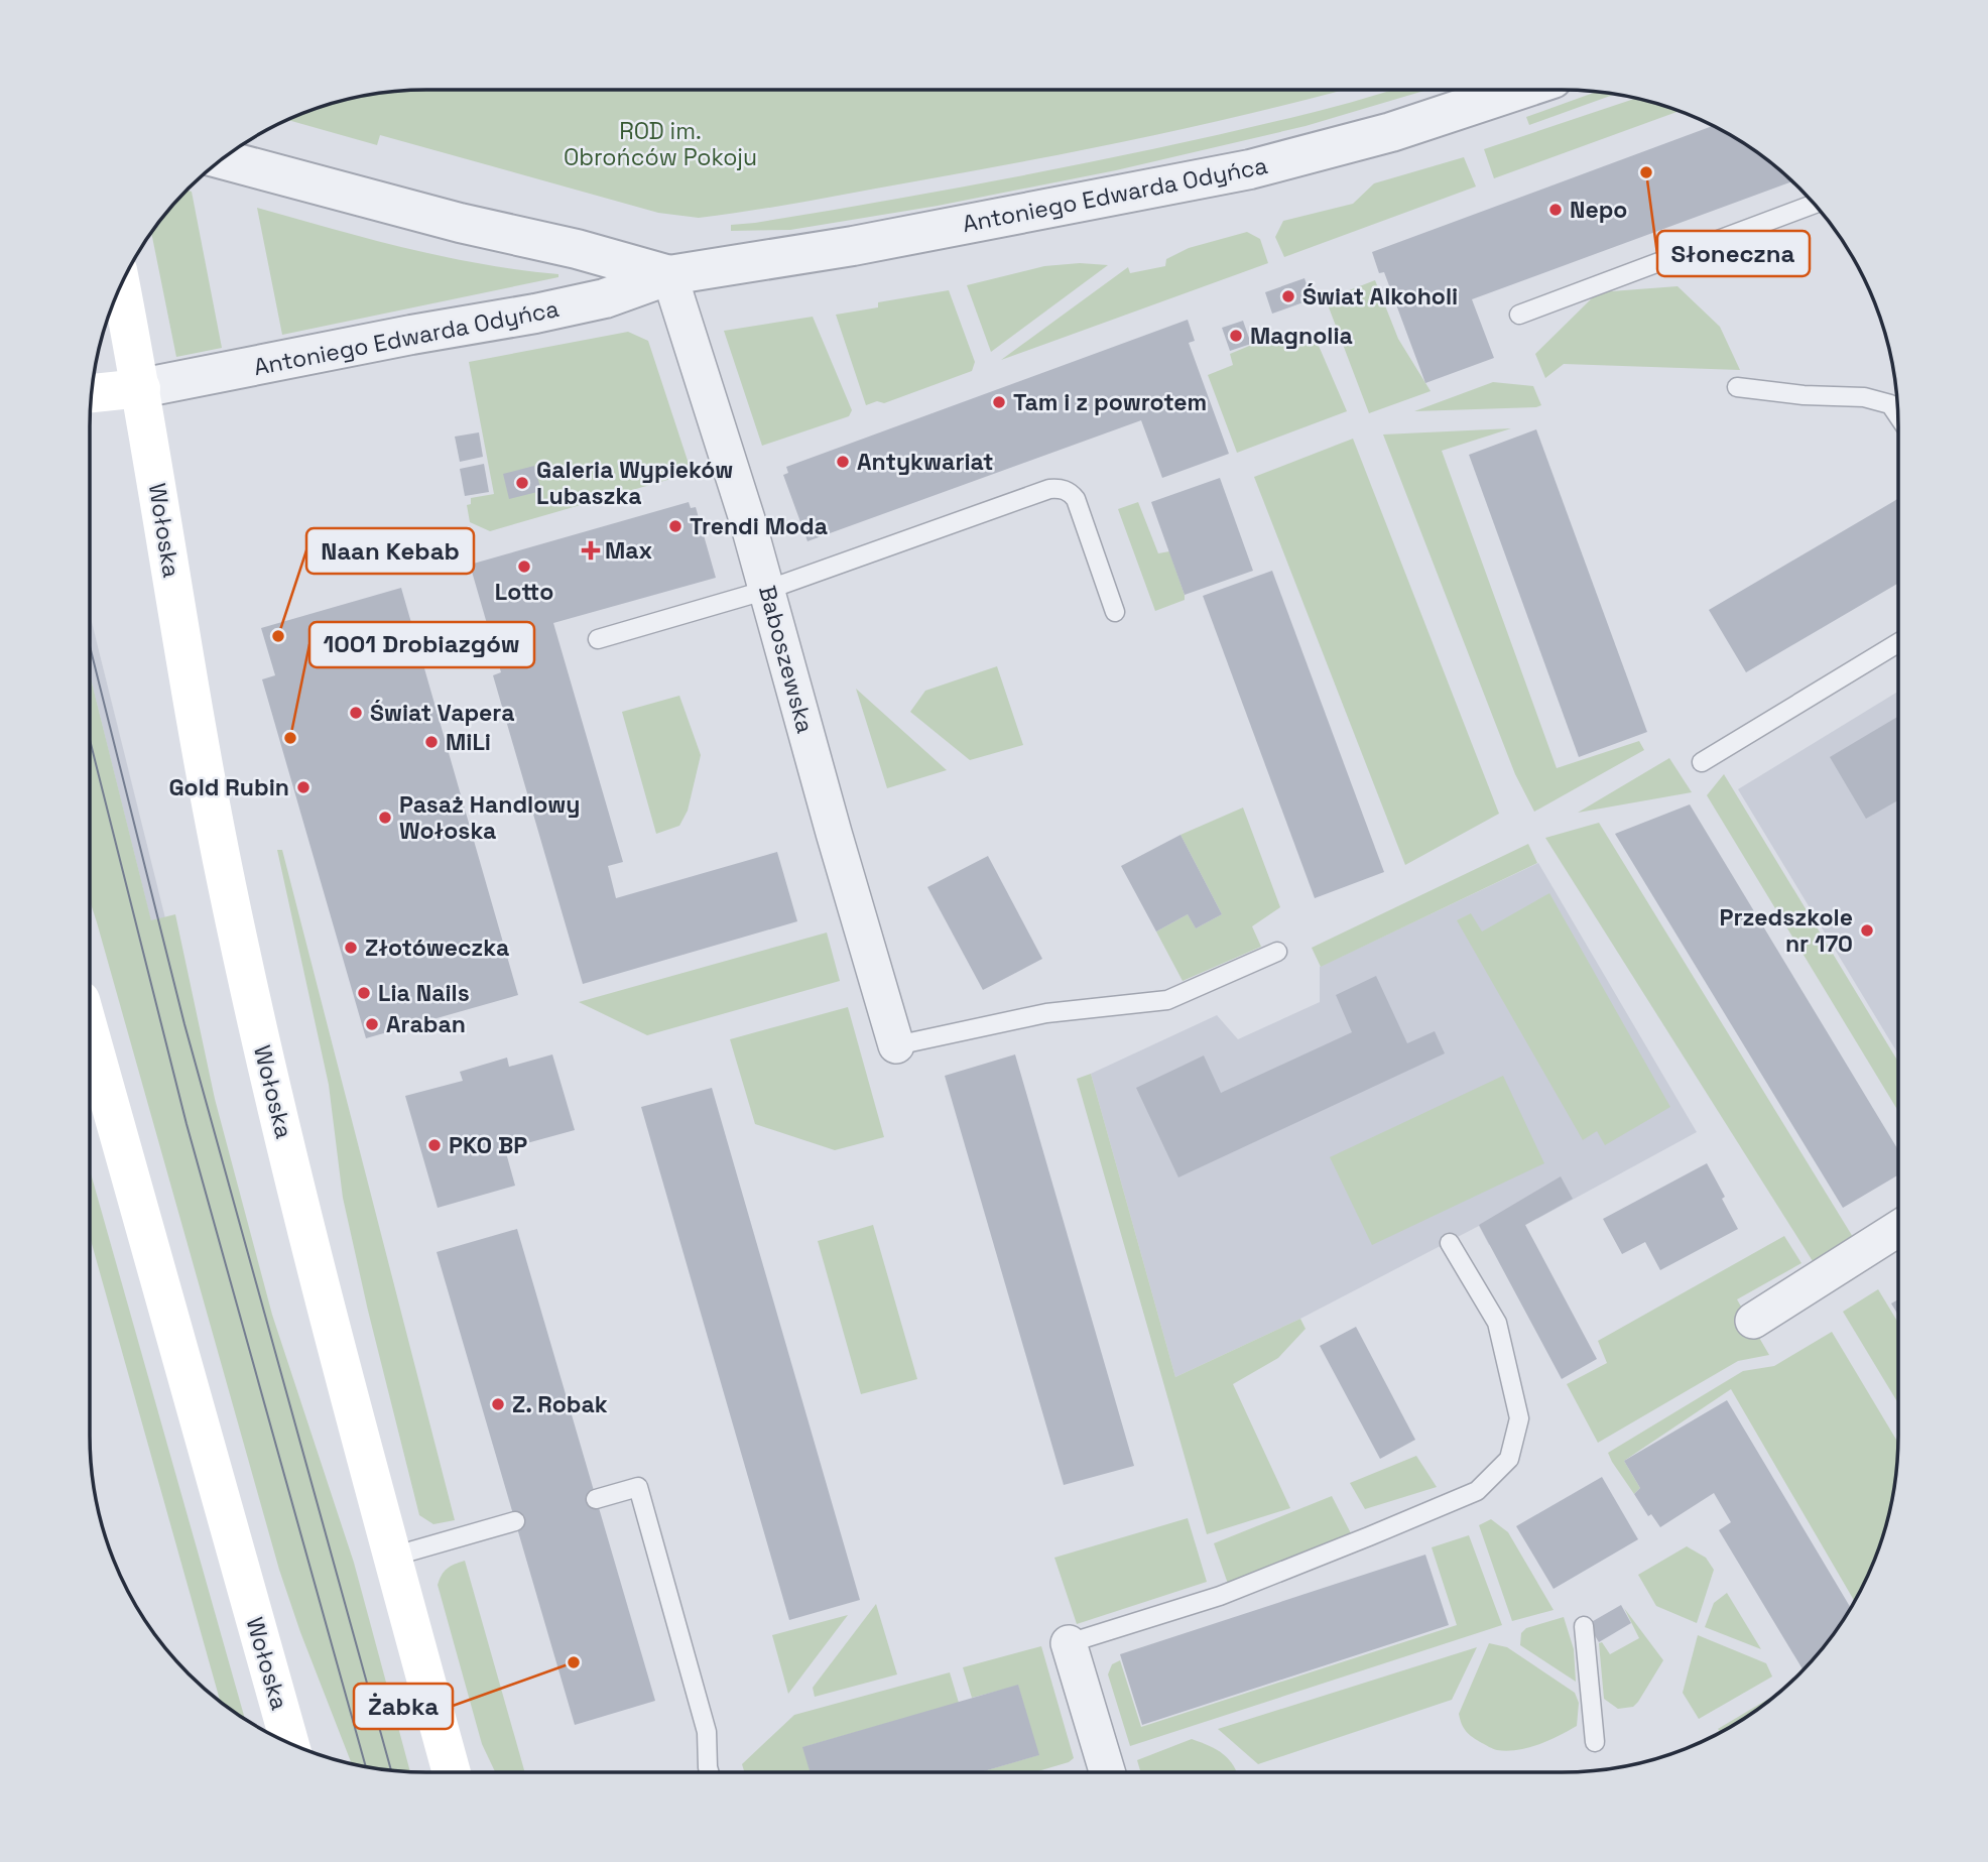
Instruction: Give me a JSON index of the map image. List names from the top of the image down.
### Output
{
  "streets": {
    "main road": ["Wołoska"],
    "street": ["Antoniego Edwarda Odyńca", "Baboszewska"]
  },
  "crossings": [
    ["Antoniego Edwarda Odyńca", "Wołoska"],
    ["Antoniego Edwarda Odyńca", "Baboszewska"]
  ],
  "parks": ["ROD im. Obrońców Pokoju"],
  "places": {
    "other": [
      "Słoneczna",
      "Nepo",
      "Świat Alkoholi",
      "Magnolia",
      "Tam i z powrotem",
      "Antykwariat",
      "Galeria Wypieków Lubaszka",
      "Trendi Moda",
      "Lotto",
      "Naan Kebab",
      "Świat Vapera",
      "1001 Drobiazgów",
      "MiLi",
      "Gold Rubin",
      "Pasaż Handlowy Wołoska",
      "Przedszkole nr 170",
      "Złotóweczka",
      "Lia Nails",
      "Araban",
      "PKO BP",
      "Z. Robak",
      "Żabka"
    ],
    "health": ["Max"]
  }
}
